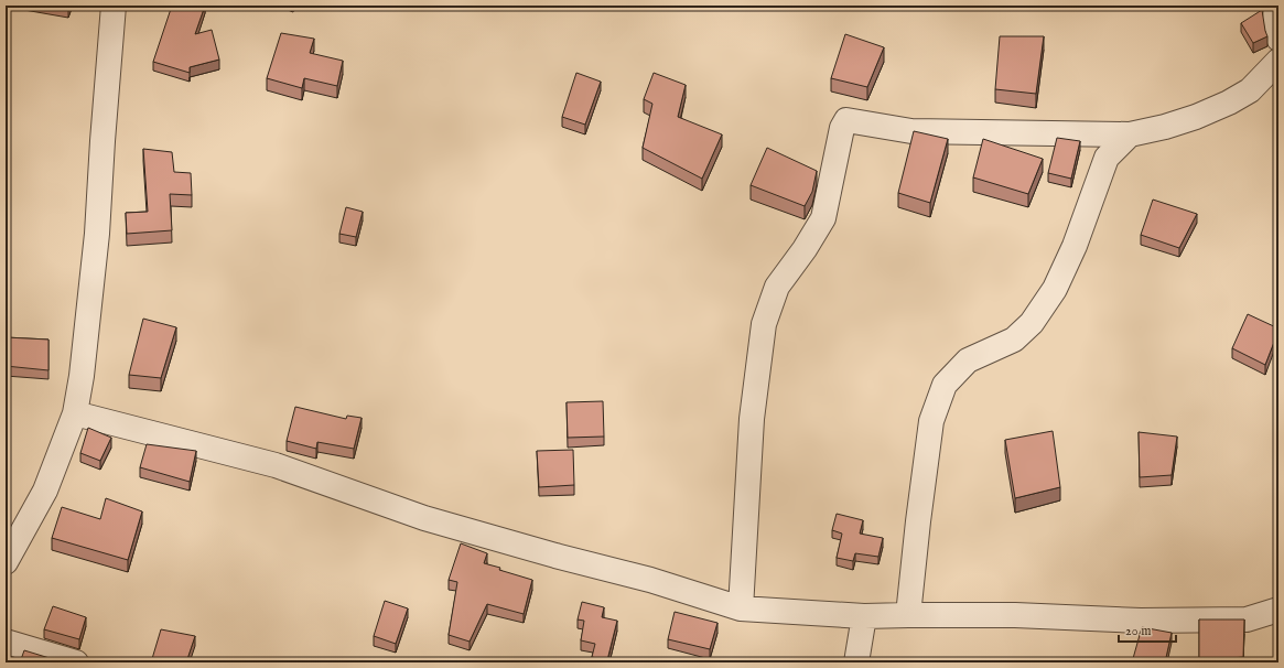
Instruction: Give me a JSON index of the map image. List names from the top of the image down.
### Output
{
  "scale_bar": "20 m"
}
